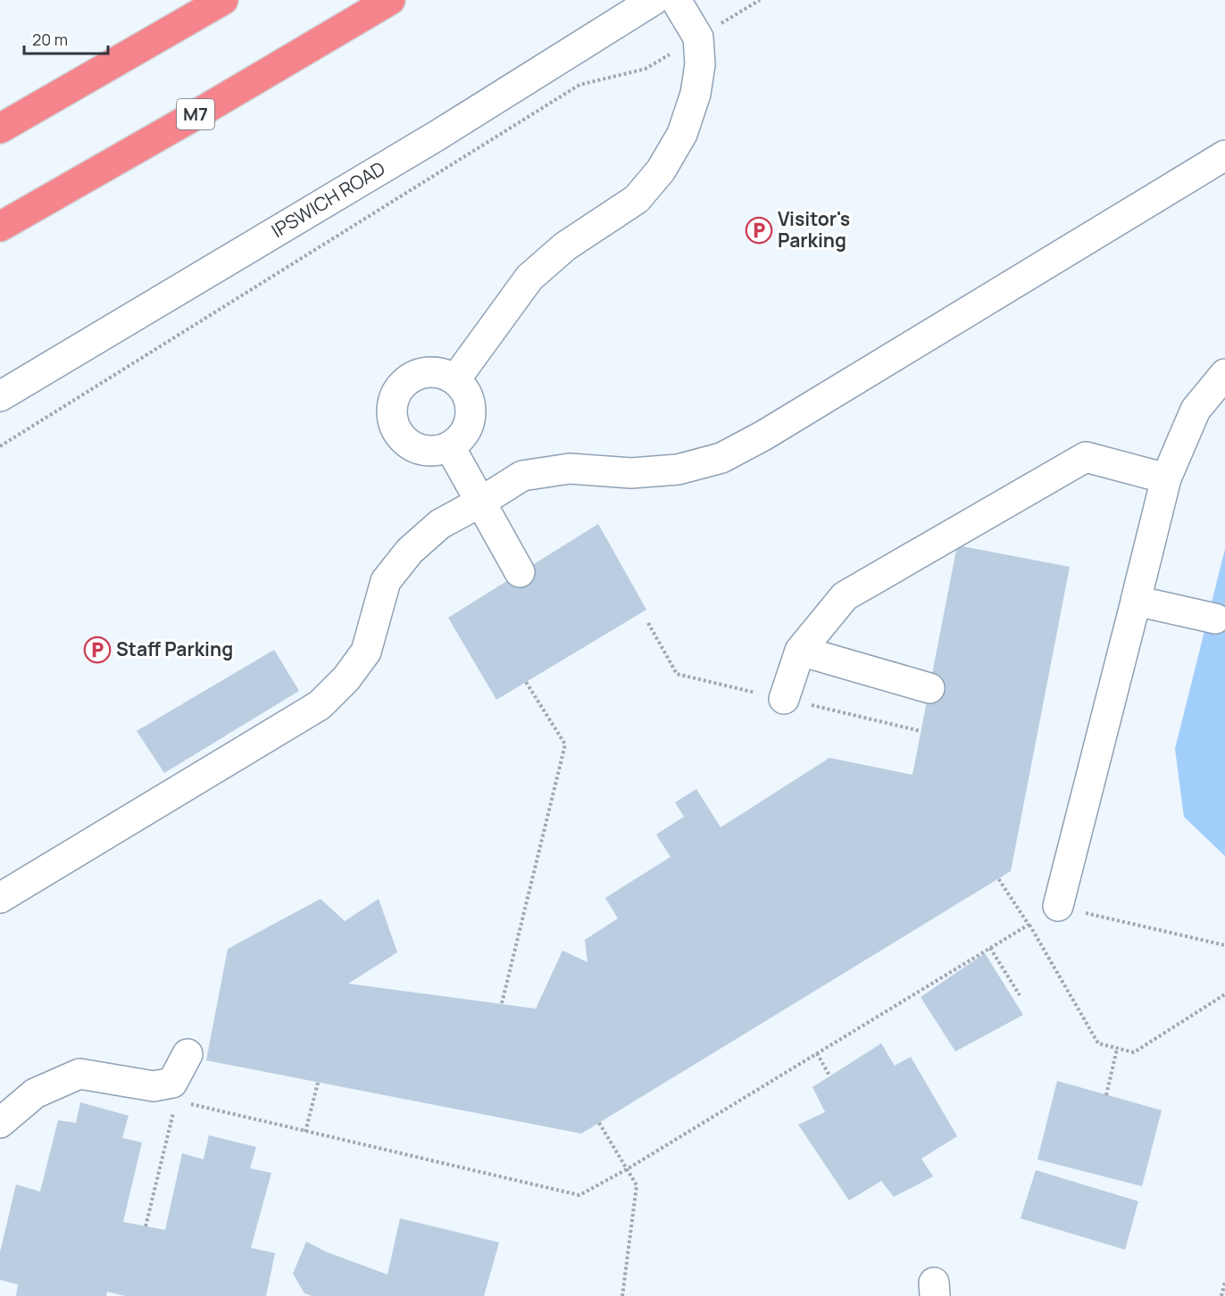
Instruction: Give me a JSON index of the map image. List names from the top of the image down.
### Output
{
  "streets": {
    "highway": ["M7"],
    "street": ["IPSWICH ROAD"]
  },
  "places": {
    "parking": ["Visitor's Parking", "Staff Parking"]
  },
  "scale_bar": "20 m"
}
